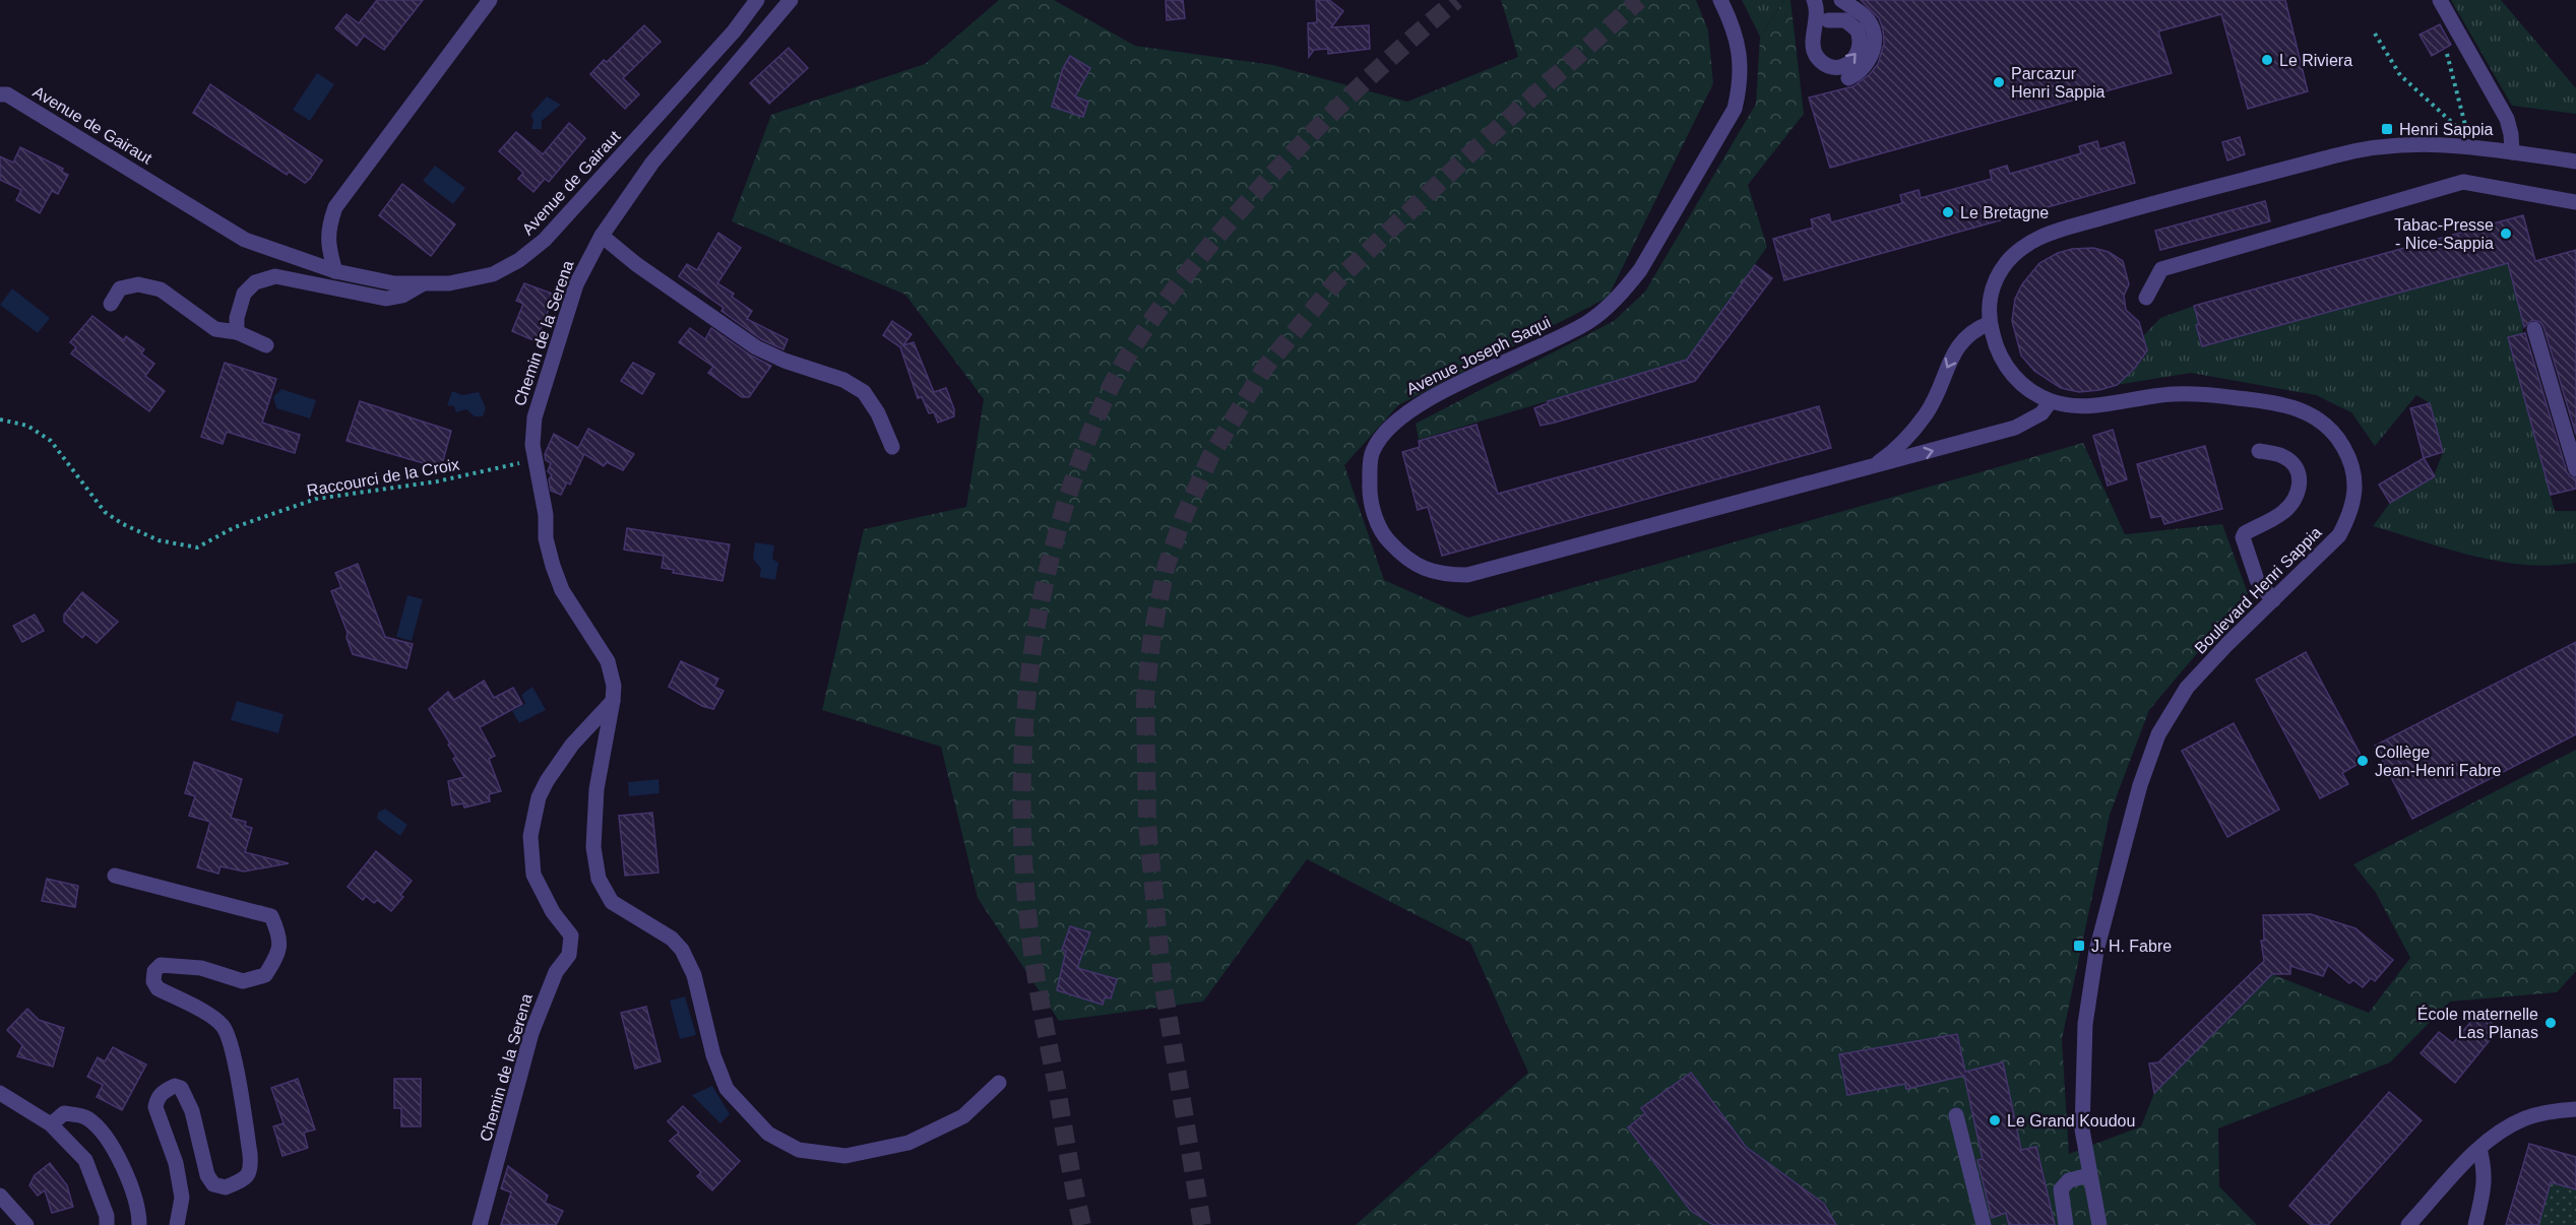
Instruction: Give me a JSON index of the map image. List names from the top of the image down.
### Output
{
  "streets": {
    "street": [
      "Avenue de Gairaut",
      "Chemin de la Serena",
      "Avenue Joseph Saqui",
      "Boulevard Henri Sappia"
    ],
    "path": ["Raccourci de la Croix"]
  },
  "crossings": [
    ["Chemin de la Serena", "Raccourci de la Croix"],
    ["Avenue Joseph Saqui", "Boulevard Henri Sappia"]
  ],
  "places": {
    "other": [
      "Le Riviera",
      "Parcazur Henri Sappia",
      "Le Bretagne",
      "Tabac-Presse - Nice-Sappia",
      "Collège Jean-Henri Fabre",
      "École maternelle Las Planas",
      "Le Grand Koudou"
    ],
    "transit": ["Henri Sappia", "J. H. Fabre"]
  }
}
